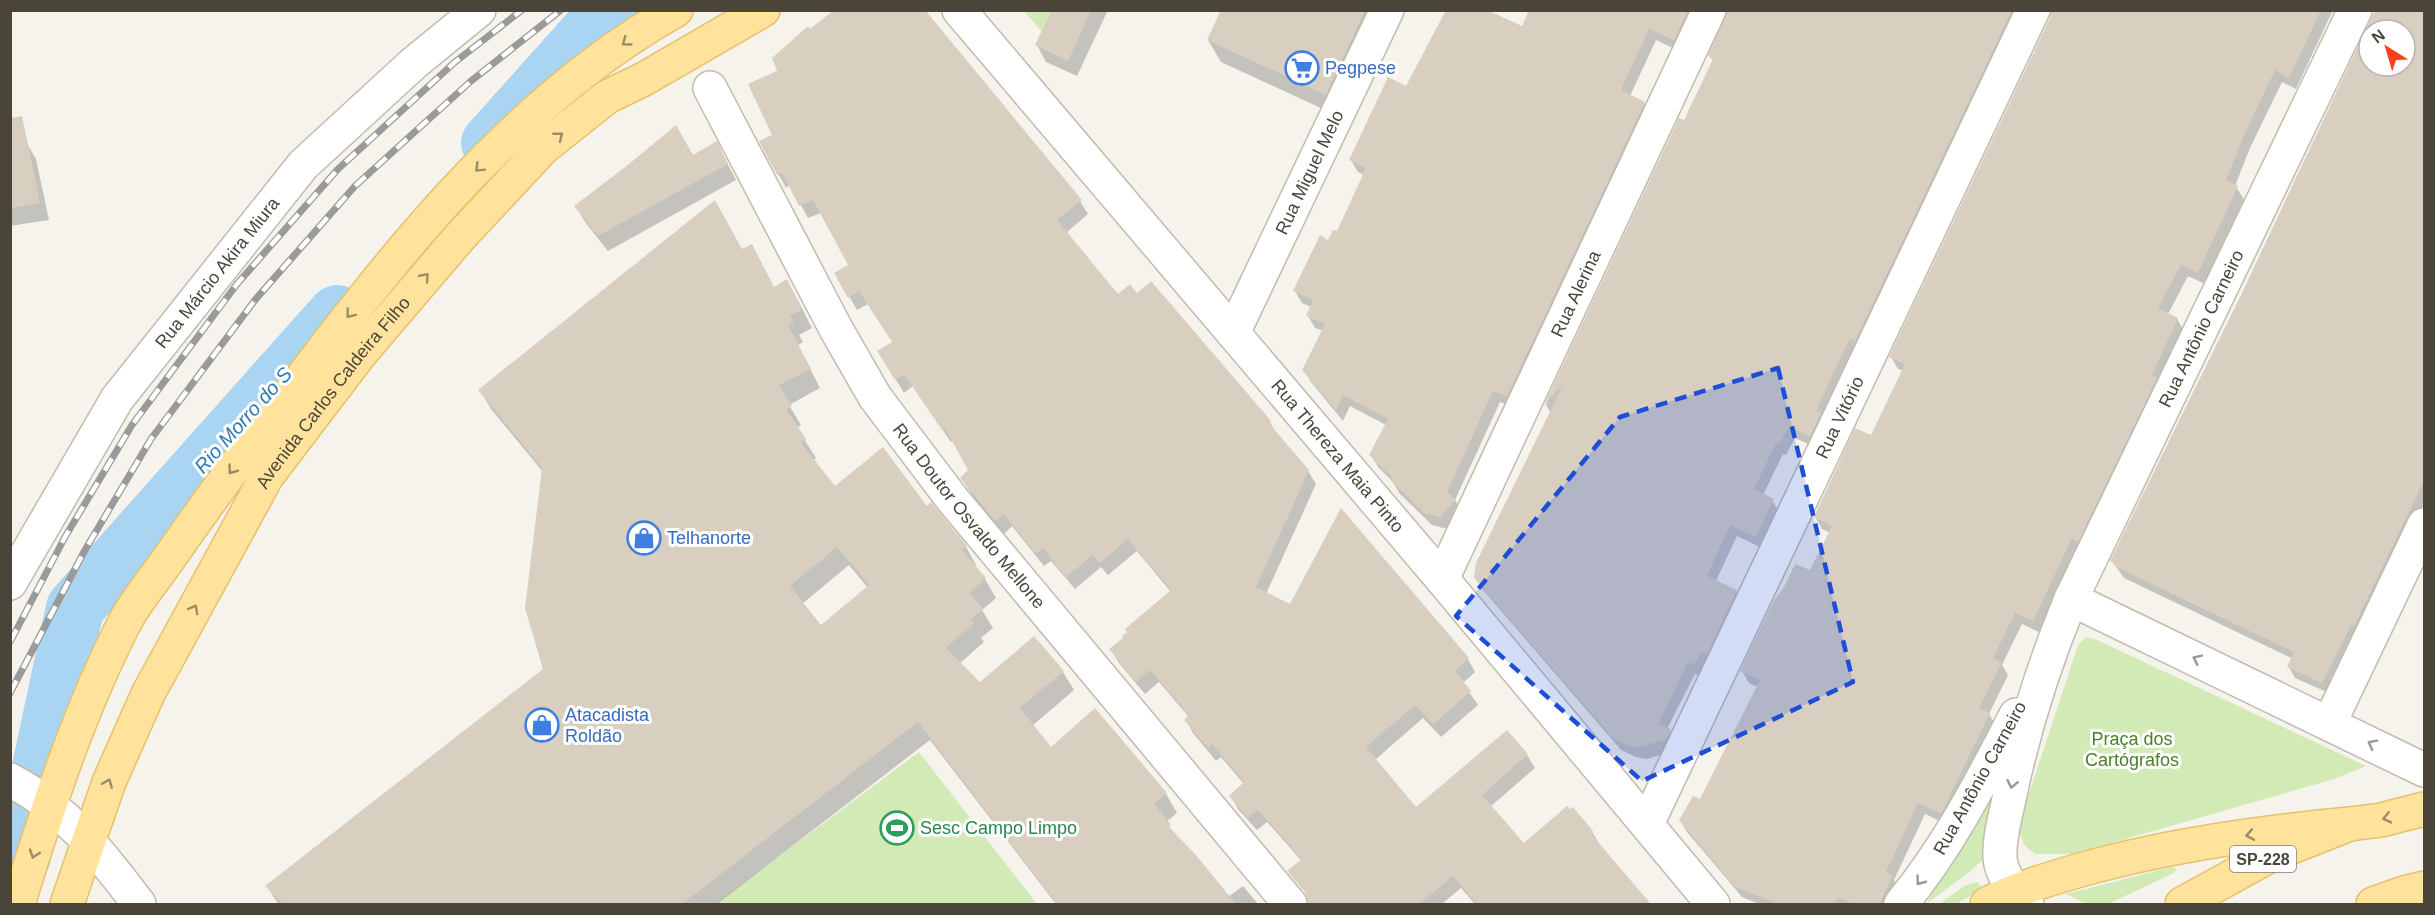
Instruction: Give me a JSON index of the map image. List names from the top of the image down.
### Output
{
  "streets": {
    "main road": ["Avenida Carlos Caldeira Filho", "SP-228"],
    "street": [
      "Rua Miguel Melo",
      "Rua Márcio Akira Miura",
      "Rua Alerina",
      "Rua Antônio Carneiro",
      "Rua Vitório",
      "Rua Thereza Maia Pinto",
      "Rua Doutor Osvaldo Mellone"
    ]
  },
  "crossings": [
    ["Rua Miguel Melo", "Rua Thereza Maia Pinto"],
    ["Rua Alerina", "Rua Thereza Maia Pinto"],
    ["Rua Vitório", "Rua Thereza Maia Pinto"]
  ],
  "one_way": ["Rua Antônio Carneiro"],
  "water": ["Rio Morro do S"],
  "parks": ["Praça dos Cartógrafos"],
  "places": {
    "supermarket": ["Pegpese"],
    "shop": ["Telhanorte", "Atacadista Roldão"],
    "sports": ["Sesc Campo Limpo"]
  },
  "north": "top left"
}
